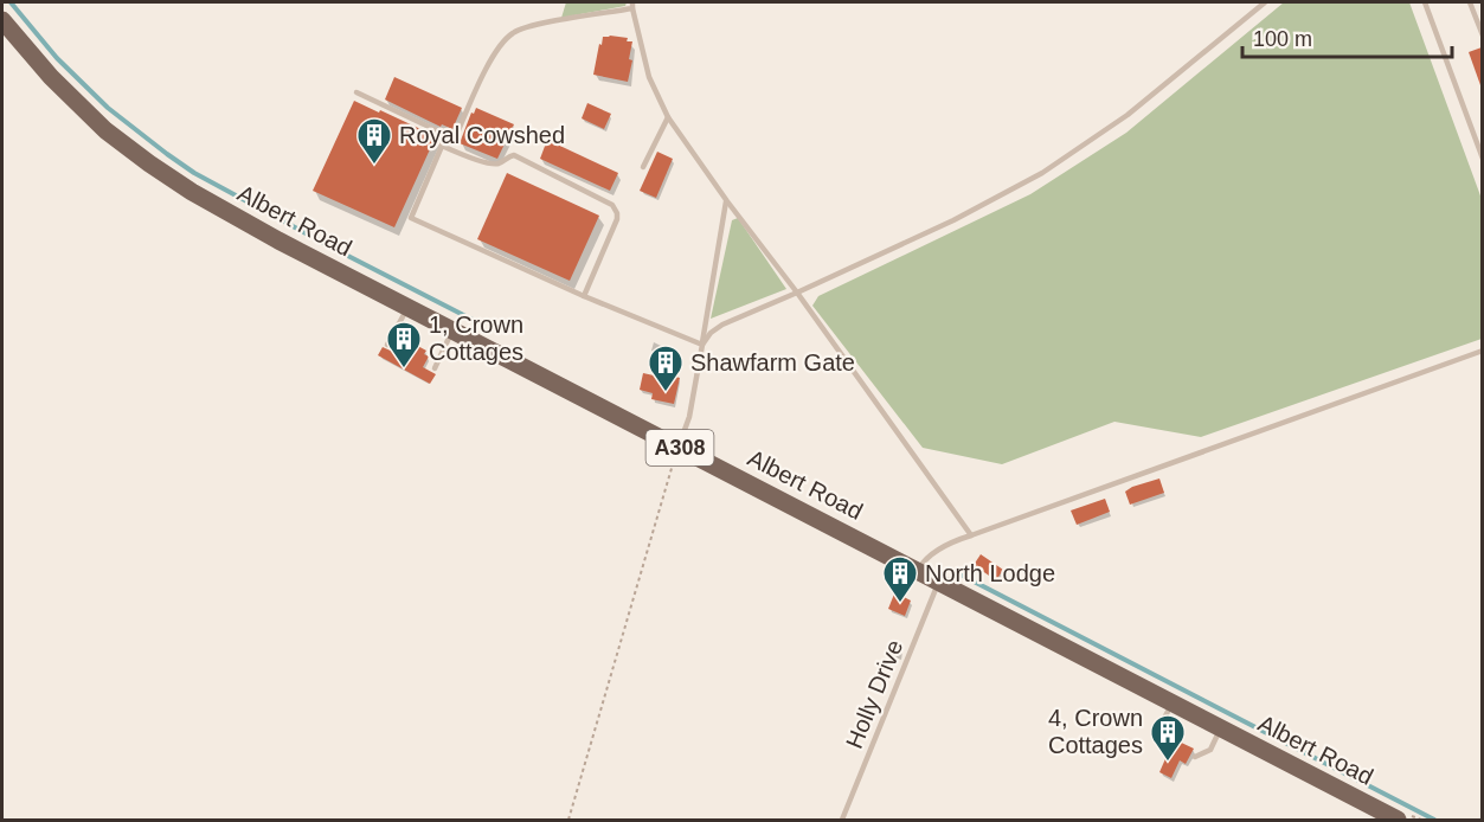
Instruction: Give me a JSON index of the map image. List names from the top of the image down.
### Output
{
  "streets": {
    "main road": ["Albert Road", "A308"],
    "lane": ["Holly Drive"]
  },
  "crossings": [
    ["Albert Road", "Holly Drive"]
  ],
  "places": {
    "building": [
      "Royal Cowshed",
      "1, Crown Cottages",
      "Shawfarm Gate",
      "North Lodge",
      "4, Crown Cottages"
    ]
  },
  "scale_bar": "100 m"
}
